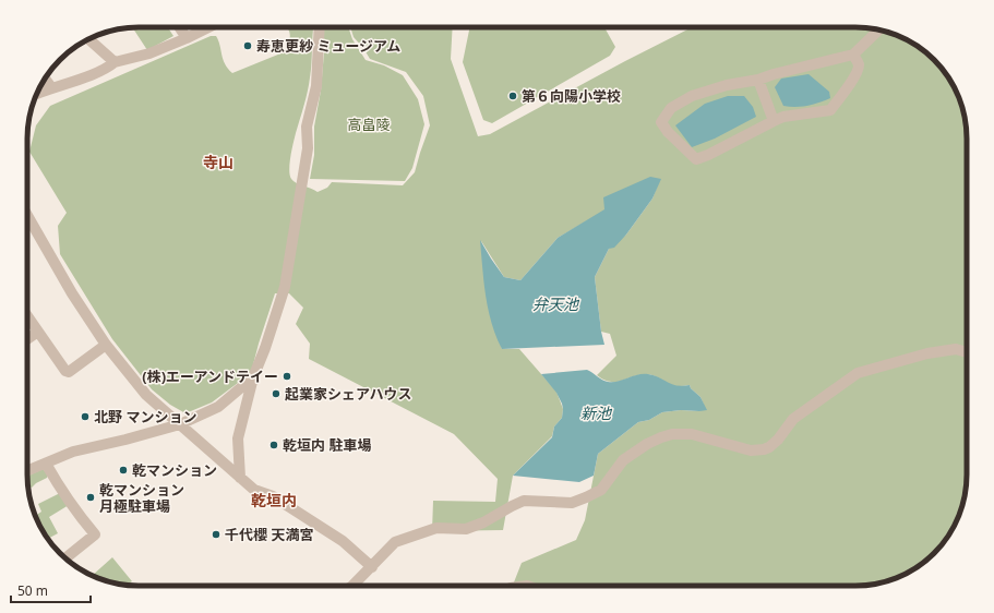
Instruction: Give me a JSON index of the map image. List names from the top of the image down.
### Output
{
  "districts": ["寺山", "乾垣内"],
  "water": ["弁天池", "新池"],
  "parks": ["高畠陵"],
  "places": [
    "寿恵更紗 ミュージアム",
    "第６向陽小学校",
    "(株)エーアンドテイー",
    "起業家シェアハウス",
    "北野 マンション",
    "乾垣内 駐車場",
    "乾マンション",
    "乾マンション 月極駐車場",
    "千代櫻 天満宮"
  ],
  "scale_bar": "50 m"
}
